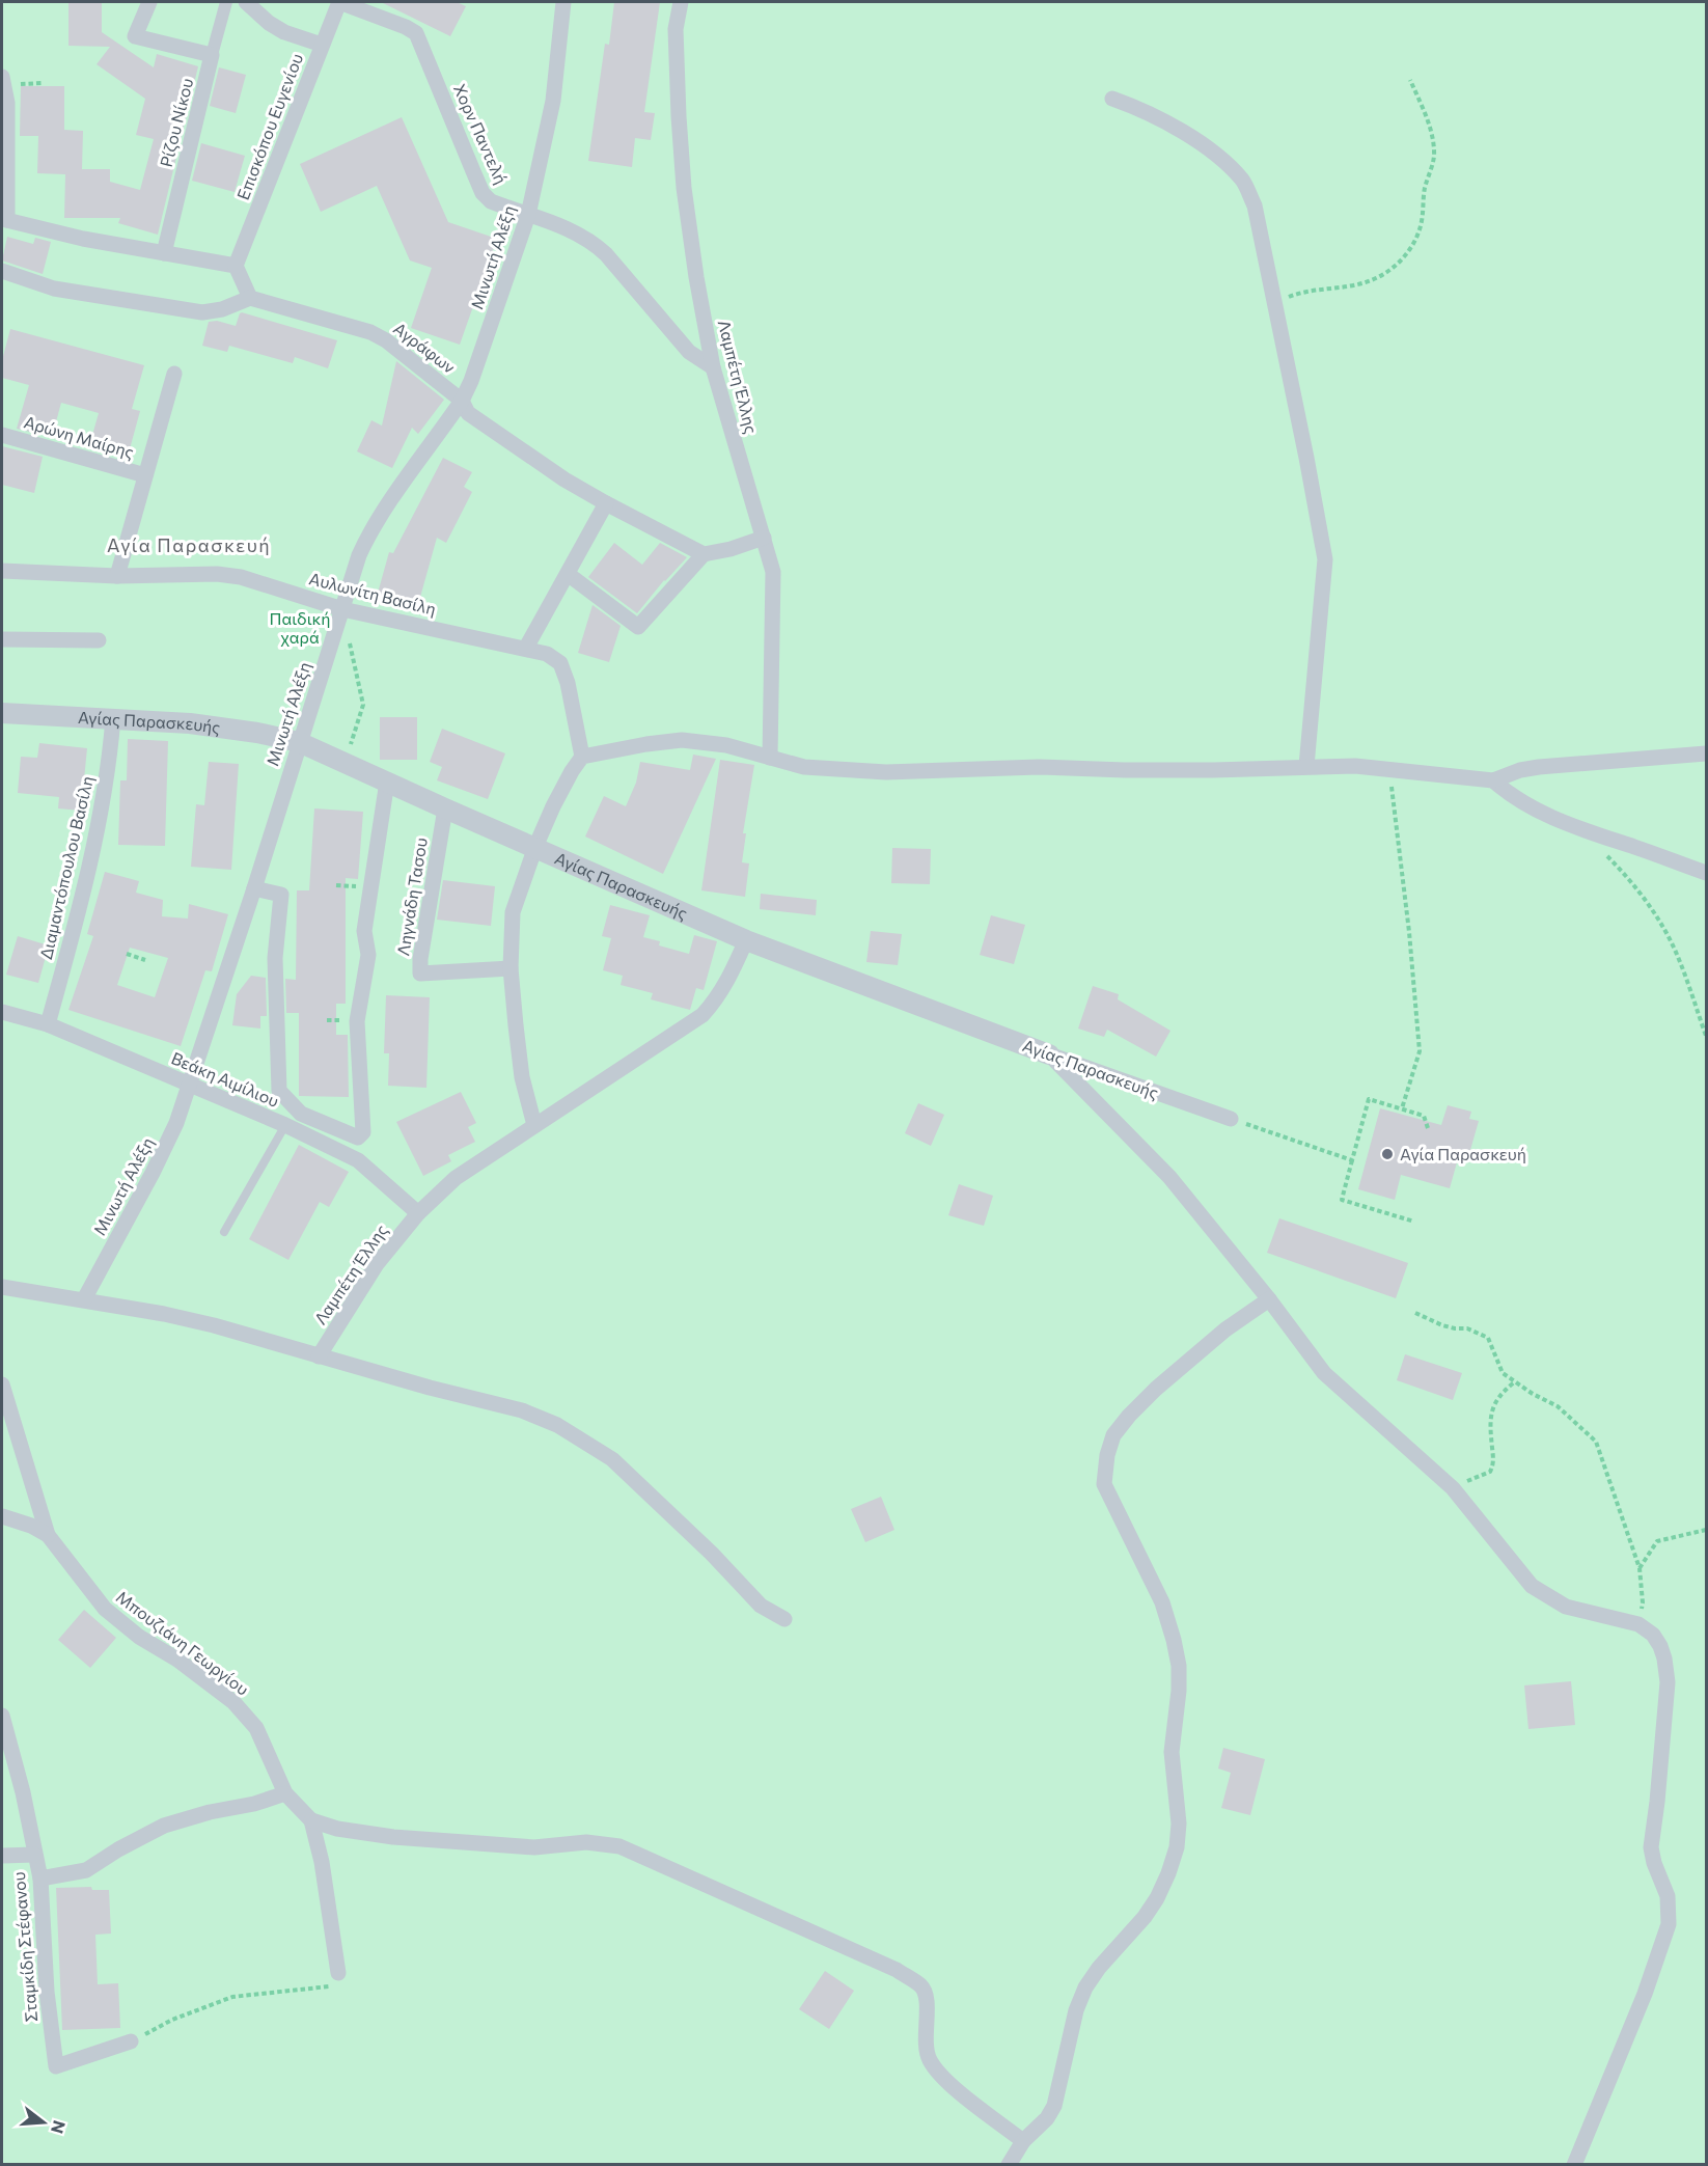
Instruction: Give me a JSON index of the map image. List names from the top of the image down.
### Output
{
  "streets": {
    "street": [
      "Ρίζου Νίκου",
      "Επισκόπου Ευγενίου",
      "Χορν Παντελή",
      "Μινωτή Αλέξη",
      "Αγράφων",
      "Λαμπέτη Έλλης",
      "Αρώνη Μαίρης",
      "Αυλωνίτη Βασίλη",
      "Αγίας Παρασκευής",
      "Διαμαντόπουλου Βασίλη",
      "Ληγνάδη Τασου",
      "Βεάκη Αιμίλιου",
      "Μπουζιάνη Γεωργίου",
      "Σταμκίδη Στέφανου"
    ]
  },
  "crossings": [
    ["Επισκόπου Ευγενίου", "Χορν Παντελή"],
    ["Χορν Παντελή", "Μινωτή Αλέξη"],
    ["Χορν Παντελή", "Λαμπέτη Έλλης"],
    ["Μινωτή Αλέξη", "Αγράφων"],
    ["Μινωτή Αλέξη", "Αυλωνίτη Βασίλη"],
    ["Μινωτή Αλέξη", "Αγίας Παρασκευής"],
    ["Μινωτή Αλέξη", "Βεάκη Αιμίλιου"],
    ["Λαμπέτη Έλλης", "Αγίας Παρασκευής"],
    ["Λαμπέτη Έλλης", "Βεάκη Αιμίλιου"],
    ["Αγίας Παρασκευής", "Διαμαντόπουλου Βασίλη"],
    ["Αγίας Παρασκευής", "Ληγνάδη Τασου"],
    ["Διαμαντόπουλου Βασίλη", "Βεάκη Αιμίλιου"]
  ],
  "districts": ["Αγία Παρασκευή"],
  "parks": ["Παιδική χαρά"],
  "places": ["Αγία Παρασκευή"],
  "north": "right"
}
